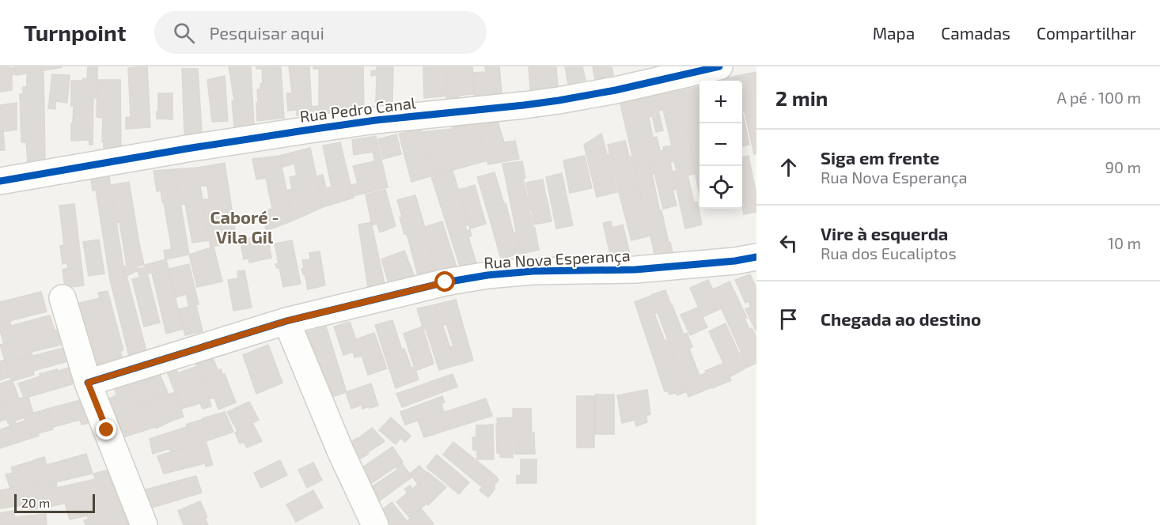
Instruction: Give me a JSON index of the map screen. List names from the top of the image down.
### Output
{
  "streets": {
    "street": ["Rua Pedro Canal", "Rua Nova Esperança"]
  },
  "districts": ["Caboré - Vila Gil"],
  "scale_bar": "20 m",
  "page": {
    "header": "Turnpoint",
    "search": "Pesquisar aqui",
    "nav": ["Mapa", "Camadas", "Compartilhar"],
    "heading": ["2 min", "A pé · 100 m"],
    "map_buttons": ["+", "−"],
    "list": [
      ["Siga em frente", "Rua Nova Esperança", "90 m"],
      ["Vire à esquerda", "Rua dos Eucaliptos", "10 m"],
      "Chegada ao destino"
    ],
    "scale": "20 m"
  }
}
